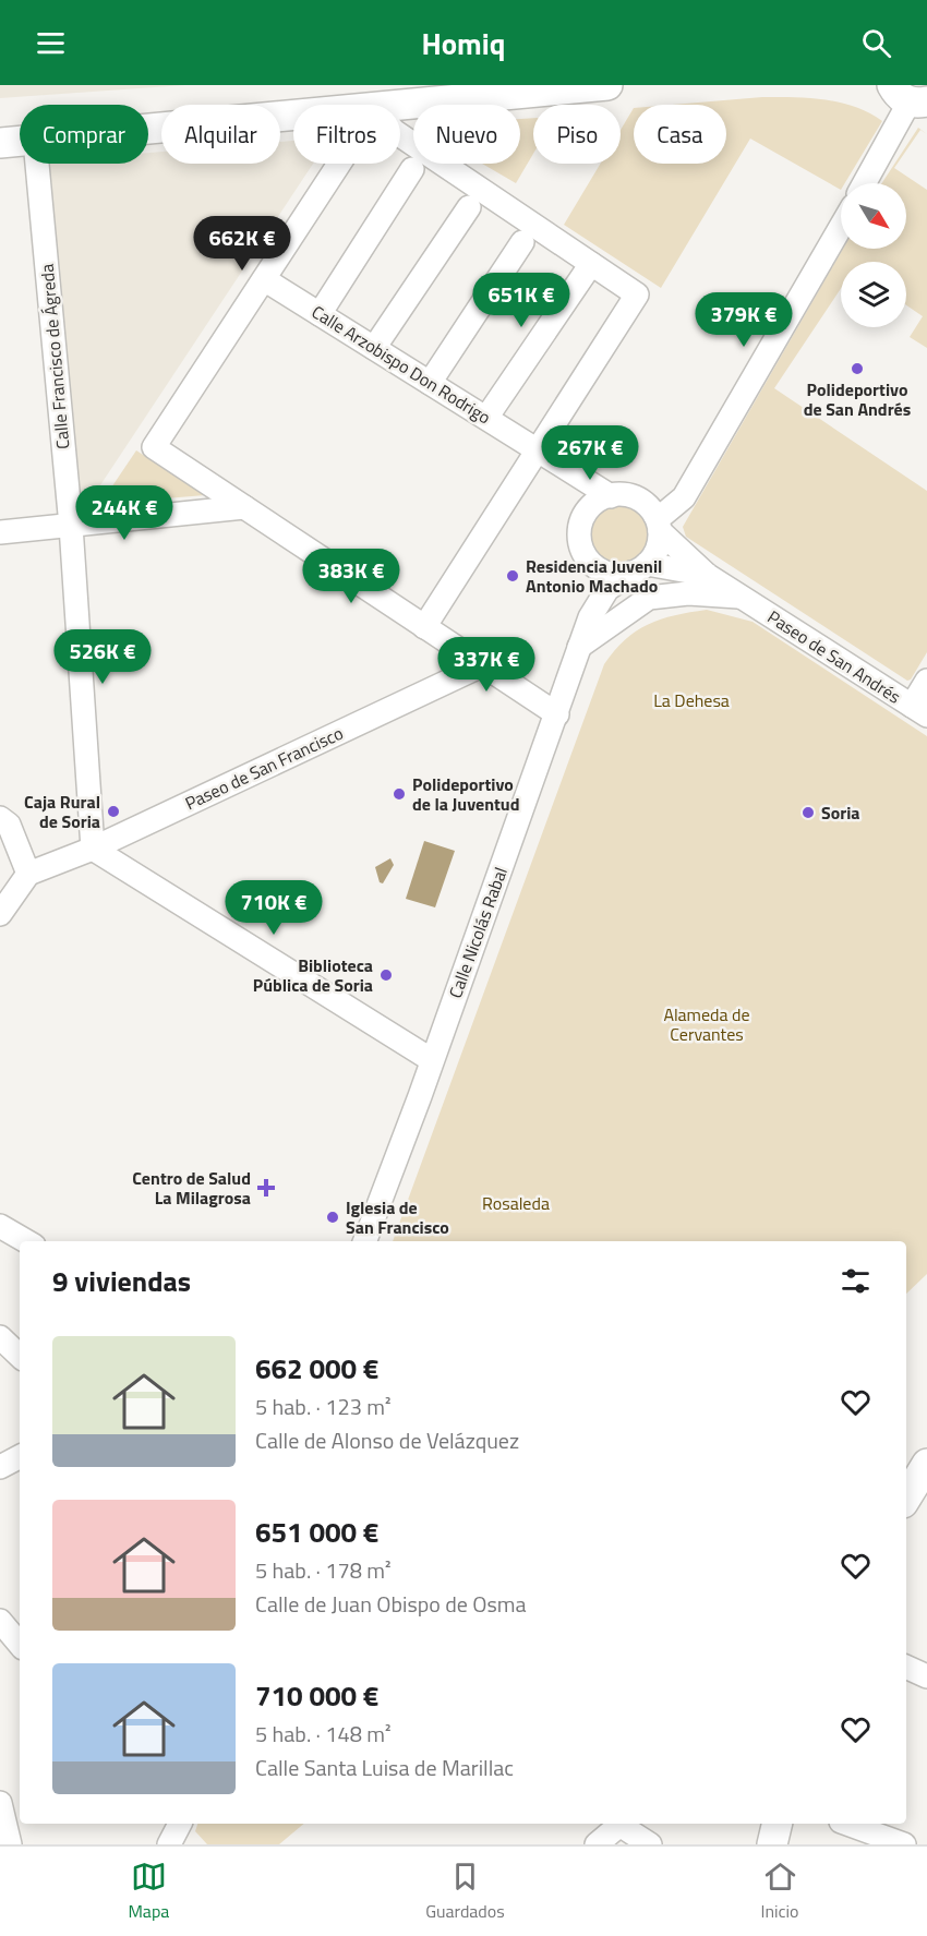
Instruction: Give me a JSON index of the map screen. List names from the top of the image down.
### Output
{
  "streets": {
    "street": [
      "Calle Francisco de Ágreda",
      "Calle Arzobispo Don Rodrigo",
      "Paseo de San Andrés",
      "Paseo de San Francisco",
      "Calle Nicolás Rabal"
    ]
  },
  "crossings": [
    ["Calle Francisco de Ágreda", "Paseo de San Francisco"],
    ["Calle Arzobispo Don Rodrigo", "Paseo de San Andrés"],
    ["Calle Arzobispo Don Rodrigo", "Calle Nicolás Rabal"],
    ["Paseo de San Andrés", "Calle Nicolás Rabal"]
  ],
  "parks": ["La Dehesa", "Alameda de Cervantes", "Rosaleda"],
  "places": {
    "other": [
      "Polideportivo de San Andrés",
      "Residencia Juvenil Antonio Machado",
      "Polideportivo de la Juventud",
      "Caja Rural de Soria",
      "Soria",
      "Biblioteca Pública de Soria",
      "Iglesia de San Francisco"
    ],
    "health": ["Centro de Salud La Milagrosa"]
  },
  "north": "bottom right",
  "page": {
    "header": "Homiq",
    "chip": [
      "Comprar",
      "Alquilar",
      "Filtros",
      "Nuevo",
      "Piso",
      "Casa"
    ],
    "price": [
      "662K €",
      "651K €",
      "379K €",
      "267K €",
      "244K €",
      "383K €",
      "526K €",
      "337K €",
      "710K €"
    ],
    "heading": "9 viviendas",
    "list": [
      {
        "name": "662 000 €",
        "note": "5 hab. · 123 m² · Calle de Alonso de Velázquez"
      },
      {
        "name": "651 000 €",
        "note": "5 hab. · 178 m² · Calle de Juan Obispo de Osma"
      },
      {
        "name": "710 000 €",
        "note": "5 hab. · 148 m² · Calle Santa Luisa de Marillac"
      }
    ],
    "tabs": ["Mapa", "Guardados", "Inicio"]
  }
}
